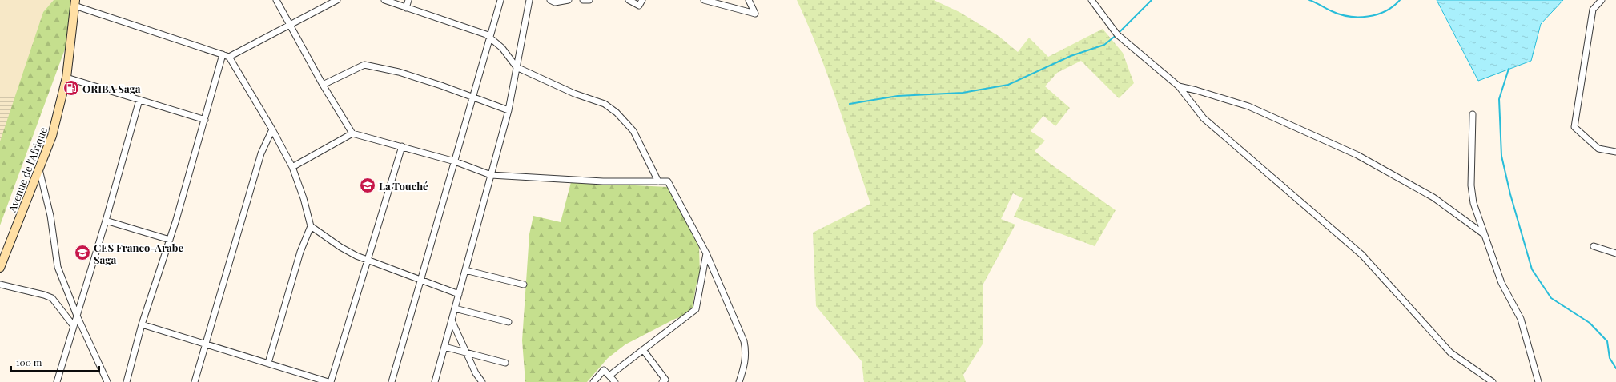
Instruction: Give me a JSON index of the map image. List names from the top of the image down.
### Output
{
  "streets": {
    "main road": ["Avenue de l'Afrique"]
  },
  "places": {
    "fuel station": ["ORIBA Saga"],
    "school or university": ["La Touché", "CES Franco-Arabe Saga"]
  },
  "scale_bar": "100 m"
}
